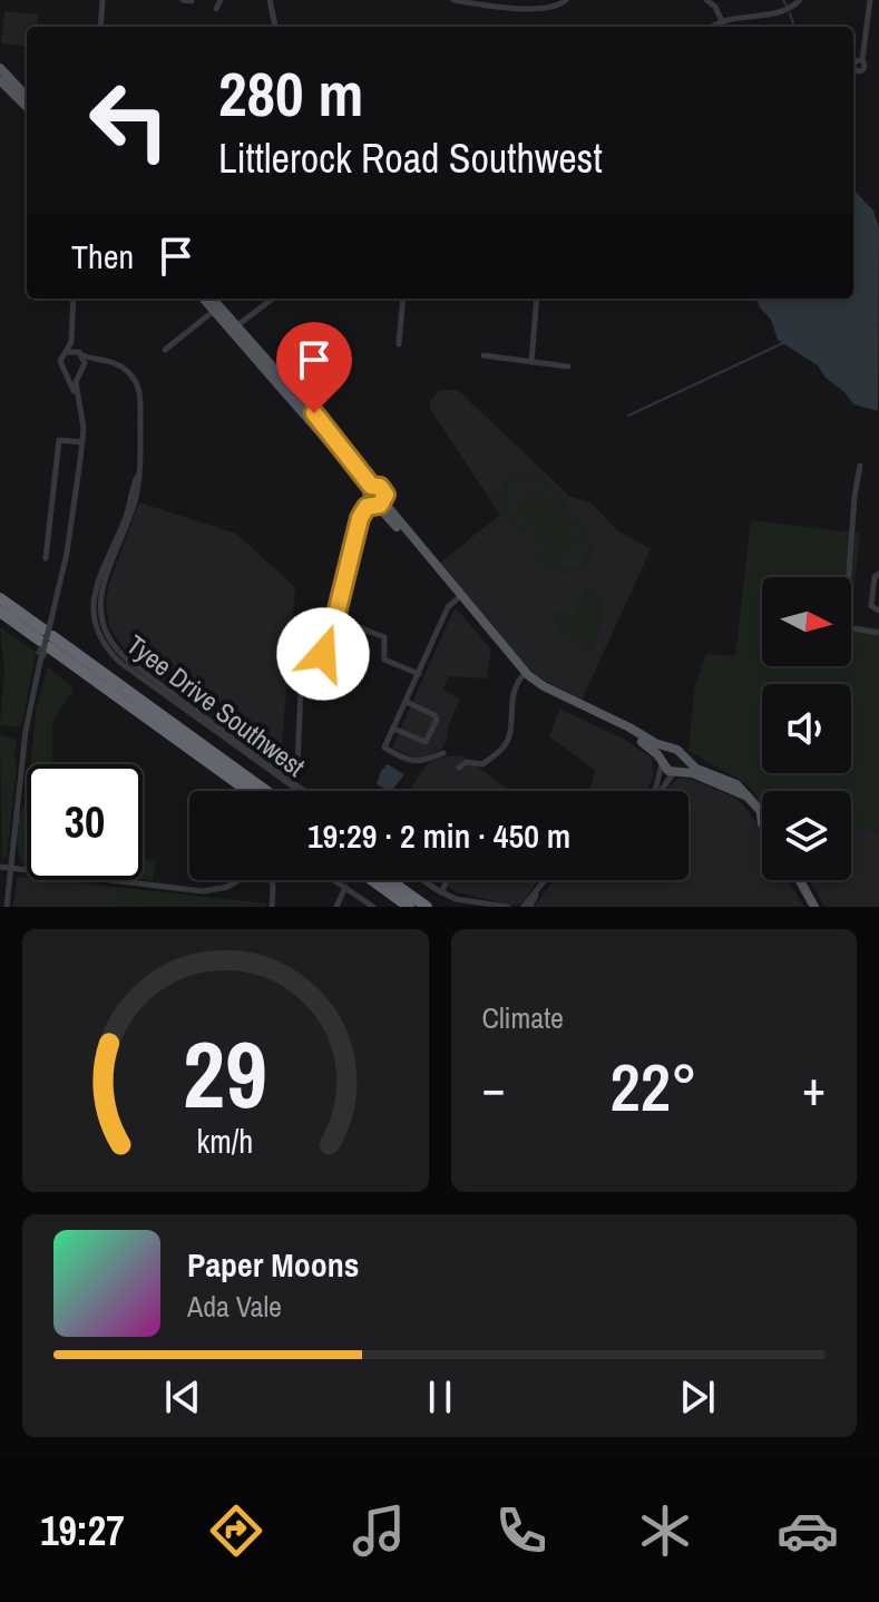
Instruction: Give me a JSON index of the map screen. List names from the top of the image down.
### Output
{
  "streets": {
    "street": ["Tyee Drive Southwest"]
  },
  "north": "right",
  "page": {
    "turn": ["280 m", "Littlerock Road Southwest"],
    "then": "Then",
    "limit": "30",
    "trip": "19:29 · 2 min · 450 m",
    "tile": "Climate",
    "heat": ["−", "22°", "+"],
    "song": ["Paper Moons", "Ada Vale"],
    "tabs": "19:27",
    "gauge": ["29", "km/h"]
  }
}
